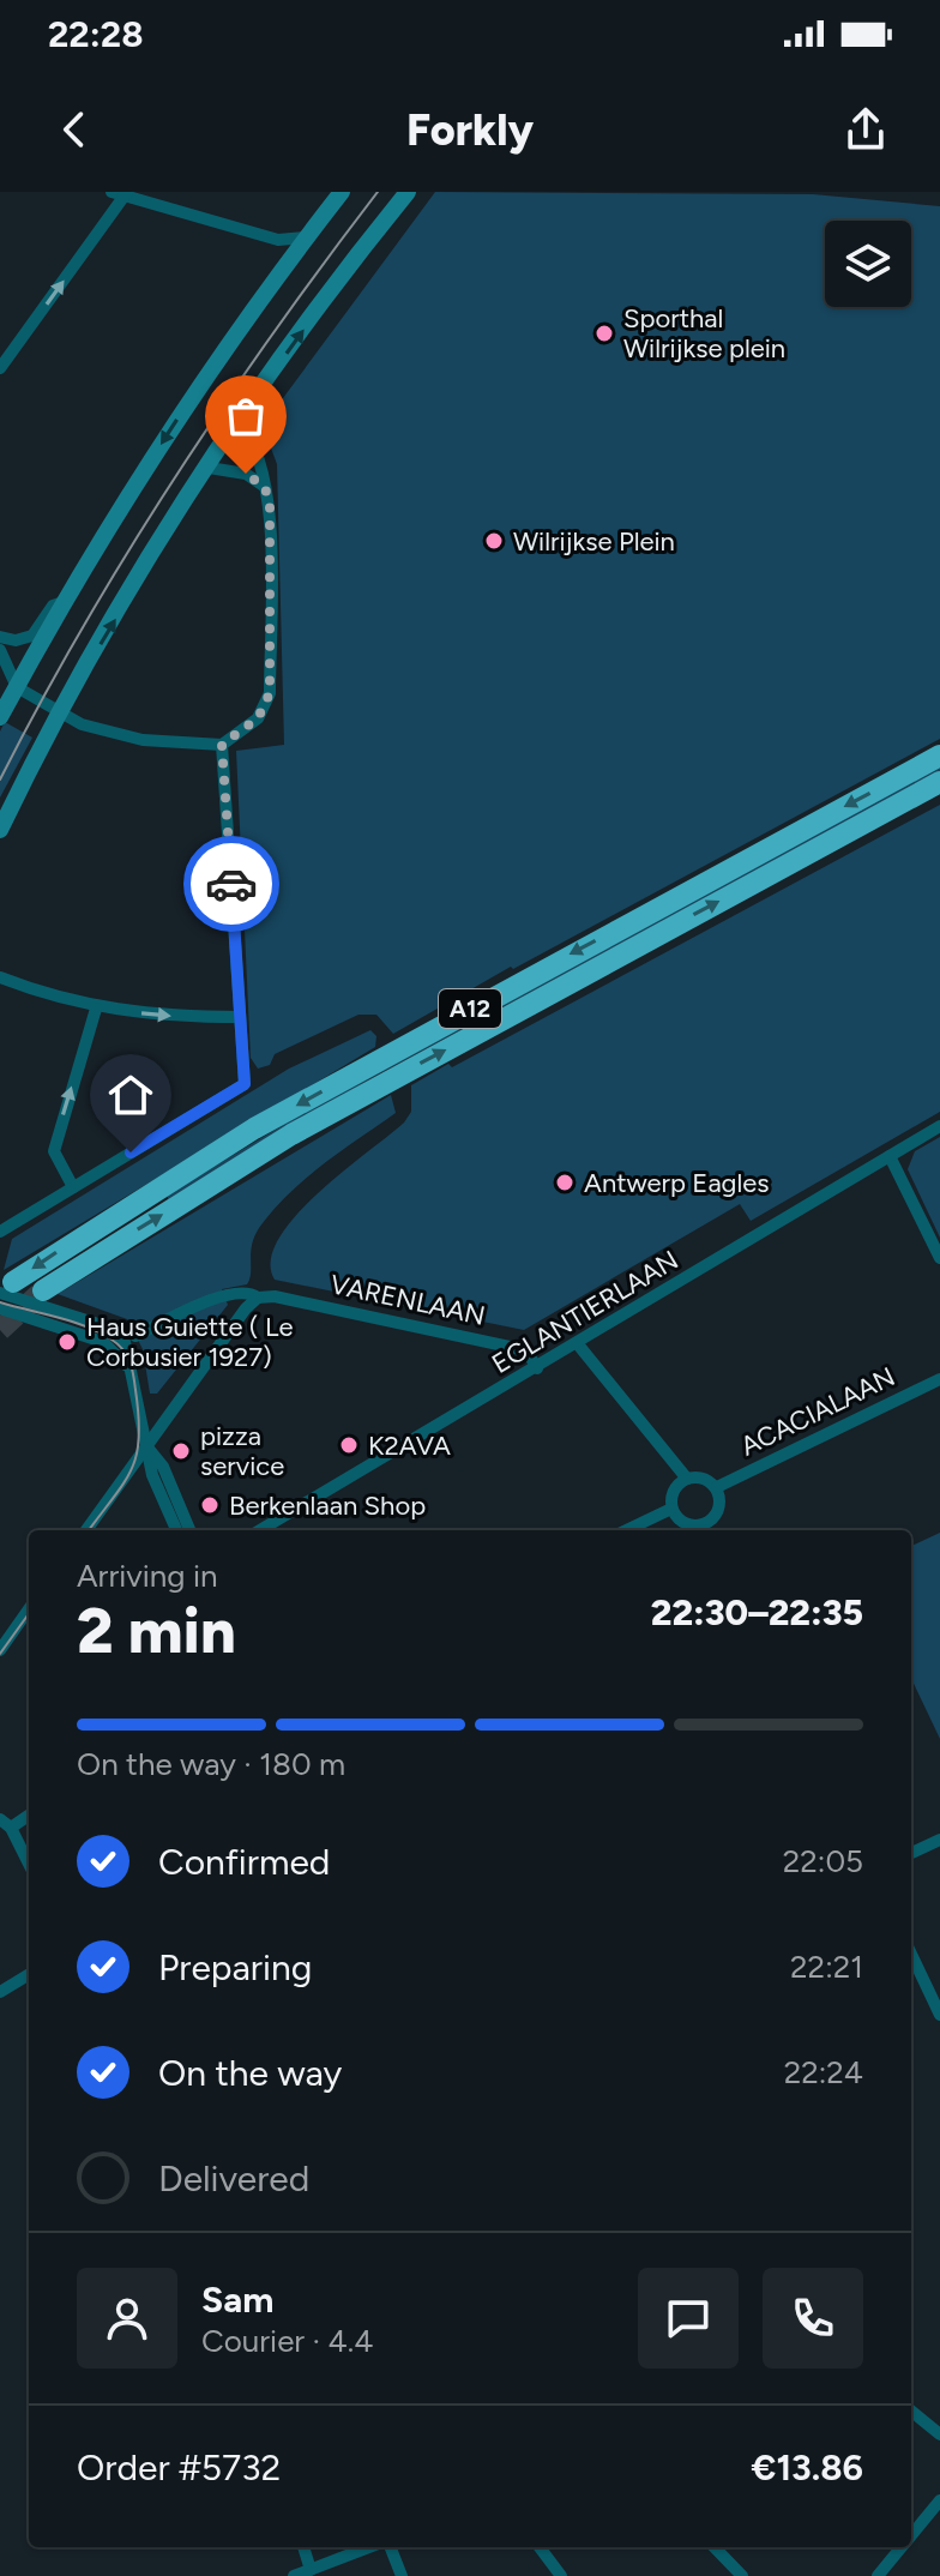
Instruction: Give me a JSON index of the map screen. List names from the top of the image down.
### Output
{
  "streets": {
    "highway": ["A12"],
    "street": ["VARENLAAN", "EGLANTIERLAAN", "ACACIALAAN"]
  },
  "crossings": [
    ["VARENLAAN", "EGLANTIERLAAN"]
  ],
  "places": [
    "Sporthal Wilrijkse plein",
    "Wilrijkse Plein",
    "Antwerp Eagles",
    "Haus Guiette ( Le Corbusier 1927)",
    "K2AVA",
    "pizza service",
    "Berkenlaan Shop"
  ],
  "page": {
    "status": "22:28",
    "header": "Forkly",
    "heading": ["2 min", "Arriving in", "22:30–22:35"],
    "panel": [
      "Sam",
      "Courier · 4.4",
      "Order #5732",
      "€13.86"
    ],
    "bar": "On the way · 180 m",
    "list": [
      ["Confirmed", "22:05"],
      ["Preparing", "22:21"],
      ["On the way", "22:24"],
      "Delivered"
    ]
  }
}
